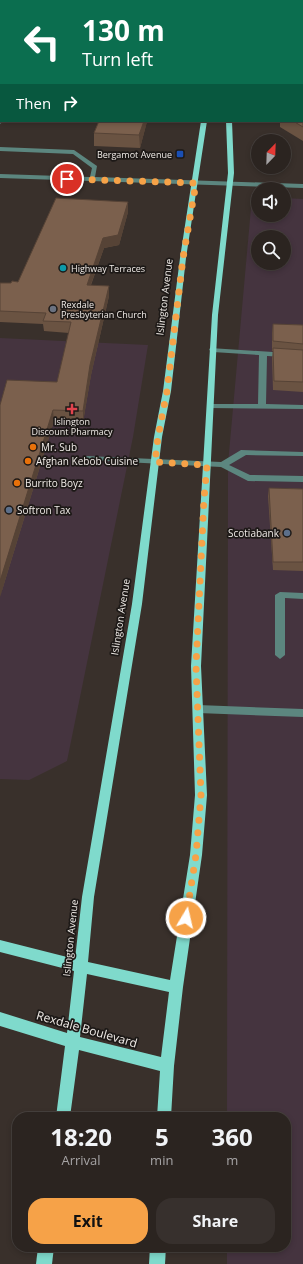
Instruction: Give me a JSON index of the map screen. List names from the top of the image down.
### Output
{
  "streets": {
    "main road": ["Islington Avenue", "Rexdale Boulevard"]
  },
  "crossings": [
    ["Islington Avenue", "Rexdale Boulevard"]
  ],
  "places": {
    "transit": ["Bergamot Avenue"],
    "other": [
      "Highway Terraces",
      "Rexdale Presbyterian Church",
      "Mr. Sub",
      "Afghan Kebob Cuisine",
      "Burrito Boyz",
      "Softron Tax",
      "Scotiabank"
    ],
    "health": ["Islington Discount Pharmacy"]
  },
  "north": "top right",
  "page": {
    "turn": ["130 m", "Turn left"],
    "then": "Then",
    "eta": [
      "18:20",
      "Arrival",
      "5",
      "min",
      "360",
      "m"
    ],
    "buttons": ["Exit", "Share"]
  }
}
